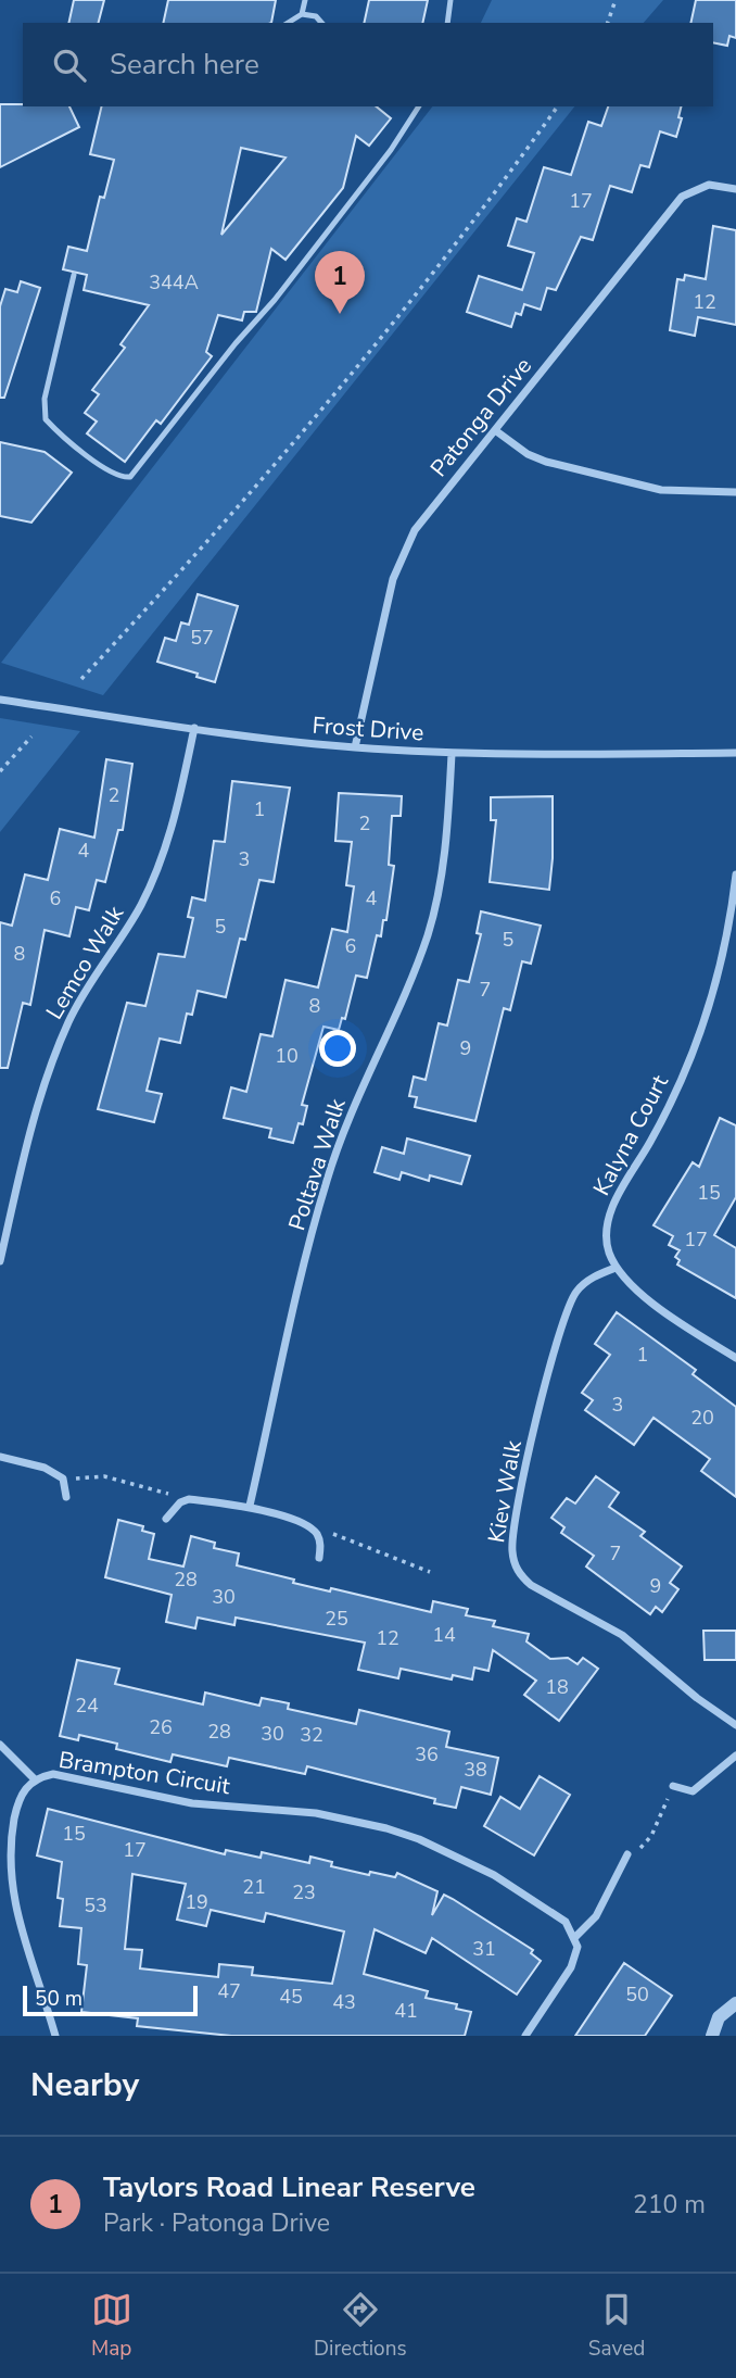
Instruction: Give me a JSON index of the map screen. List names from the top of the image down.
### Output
{
  "streets": {
    "street": [
      "Patonga Drive",
      "Frost Drive",
      "Lemco Walk",
      "Kalyna Court",
      "Poltava Walk",
      "Kiev Walk",
      "Brampton Circuit"
    ]
  },
  "crossings": [
    ["Patonga Drive", "Frost Drive"],
    ["Frost Drive", "Lemco Walk"],
    ["Frost Drive", "Poltava Walk"],
    ["Kalyna Court", "Kiev Walk"]
  ],
  "house_numbers": [
    "17",
    "344A",
    "12",
    "57",
    "2",
    "1",
    "2",
    "4",
    "3",
    "6",
    "4",
    "5",
    "5",
    "6",
    "8",
    "7",
    "8",
    "9",
    "10",
    "15",
    "17",
    "1",
    "3",
    "20",
    "7",
    "28",
    "9",
    "30",
    "25",
    "14",
    "12",
    "18",
    "24",
    "26",
    "28",
    "30",
    "32",
    "36",
    "38",
    "15",
    "17",
    "21",
    "23",
    "19",
    "53",
    "31",
    "47",
    "50",
    "45",
    "43",
    "41"
  ],
  "scale_bar": "50 m",
  "page": {
    "search": "Search here",
    "pins": "1",
    "scale": "50 m",
    "heading": "Nearby",
    "list": [
      {
        "mark": "1",
        "name": "Taylors Road Linear Reserve",
        "note": "Park · Patonga Drive",
        "value": "210 m"
      }
    ],
    "nav": ["Map", "Directions", "Saved"]
  }
}
